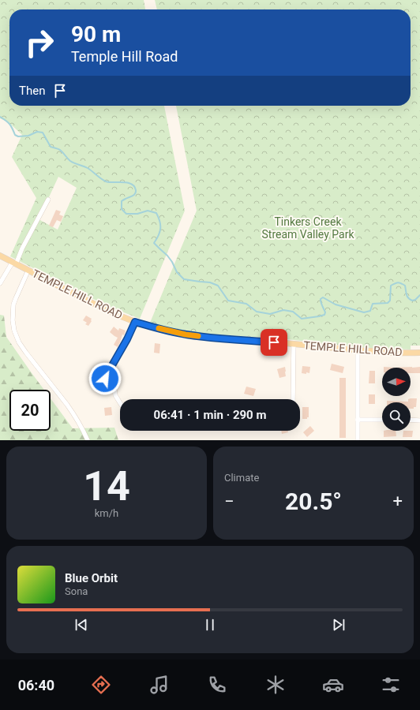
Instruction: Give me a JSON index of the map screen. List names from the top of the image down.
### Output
{
  "streets": {
    "main road": ["TEMPLE HILL ROAD"]
  },
  "parks": ["Tinkers Creek Stream Valley Park"],
  "north": "right",
  "page": {
    "turn": ["90 m", "Temple Hill Road"],
    "then": "Then",
    "limit": "20",
    "trip": "06:41 · 1 min · 290 m",
    "tile": [
      ["14", "km/h"],
      "Climate"
    ],
    "heat": ["−", "20.5°", "+"],
    "song": ["Blue Orbit", "Sona"],
    "tabs": "06:40"
  }
}
